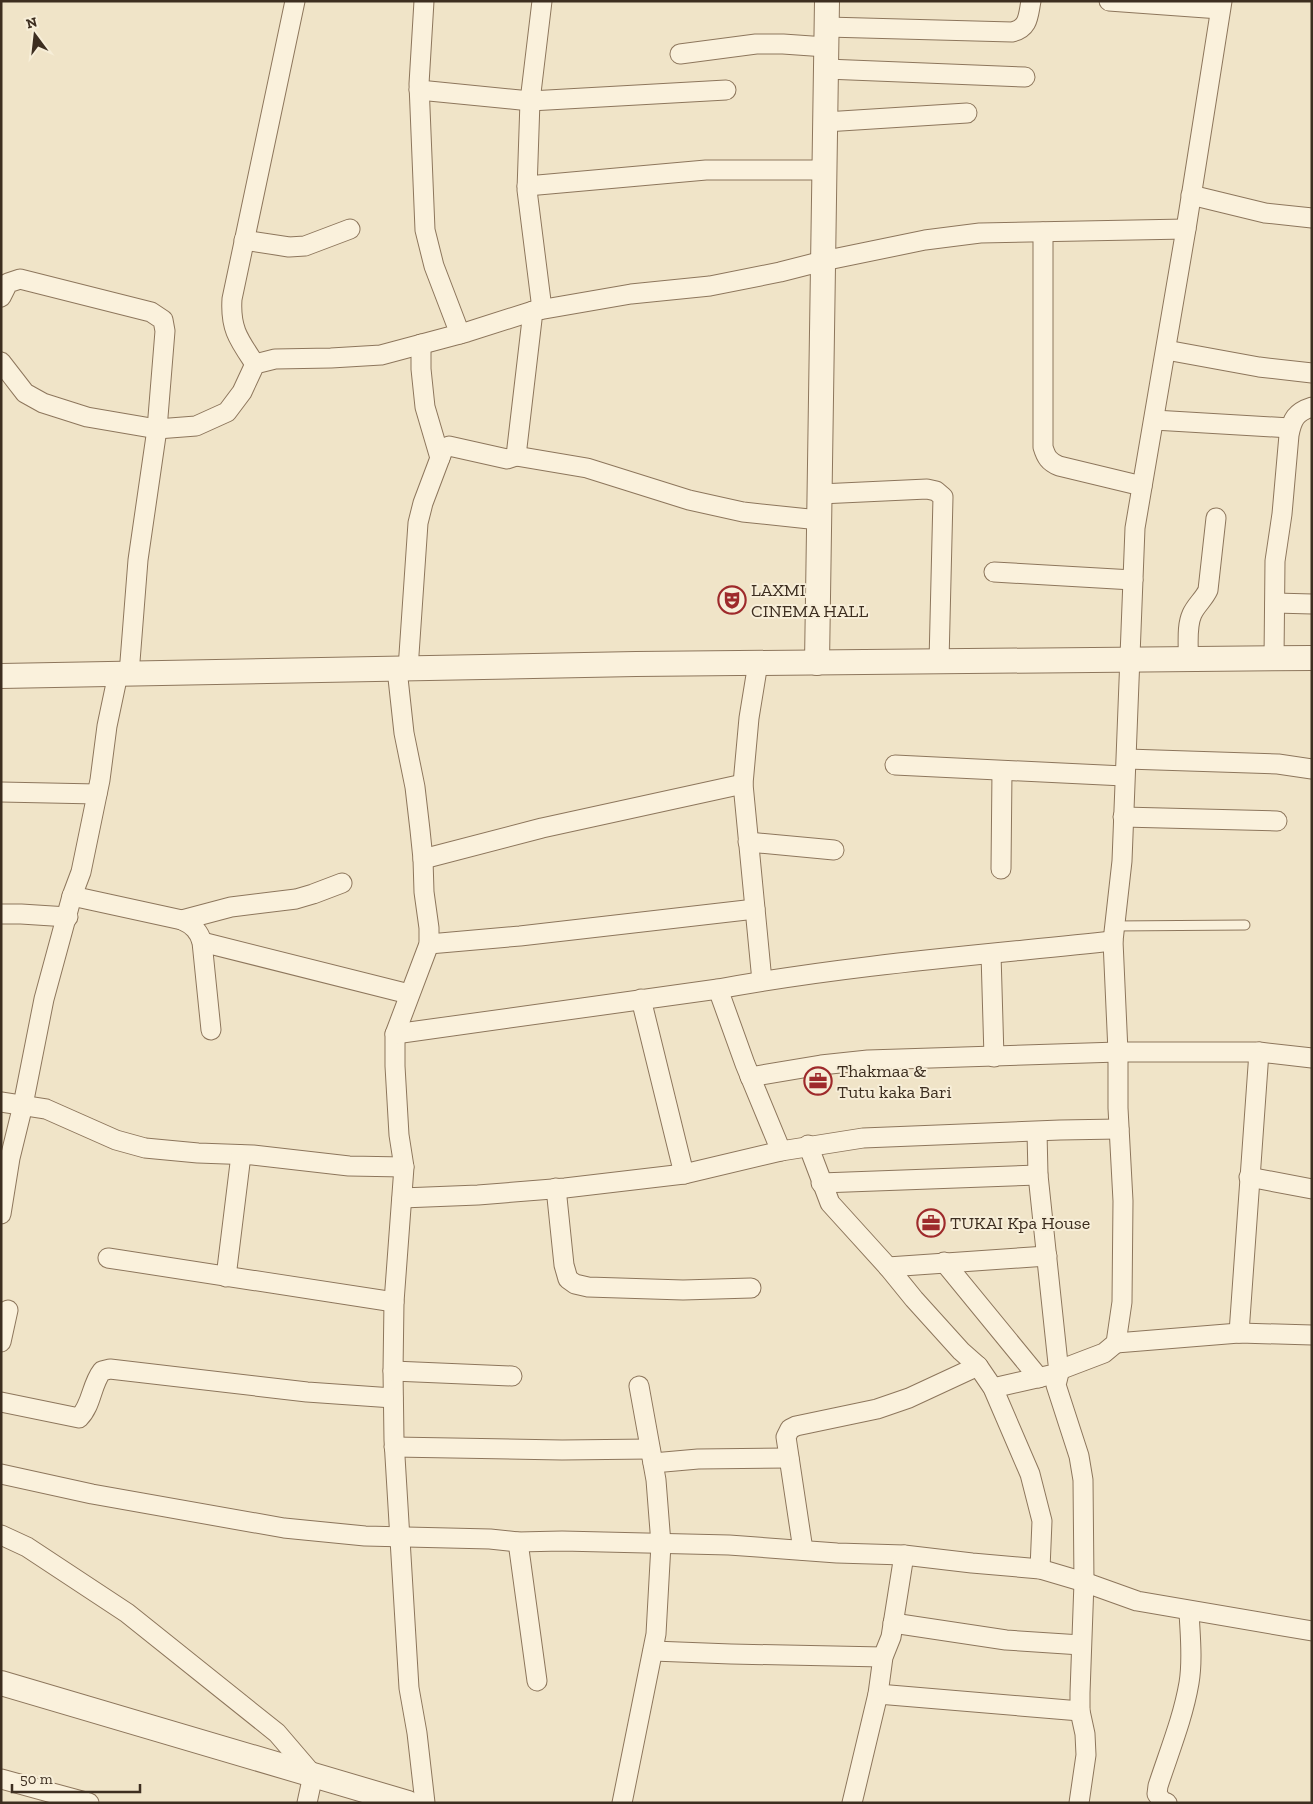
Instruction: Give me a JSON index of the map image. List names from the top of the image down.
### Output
{
  "places": {
    "theatre": ["LAXMI CINEMA HALL"],
    "office": ["Thakmaa & Tutu kaka Bari", "TUKAI Kpa House"]
  },
  "scale_bar": "50 m",
  "north": "top"
}
